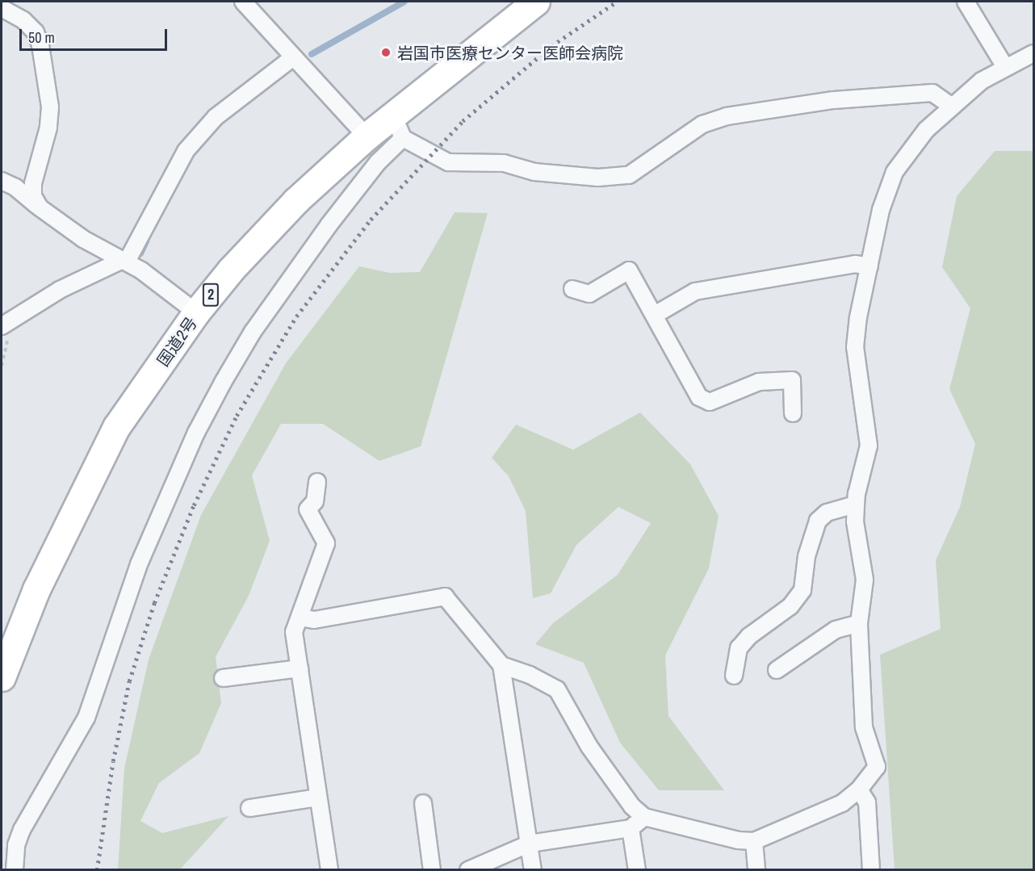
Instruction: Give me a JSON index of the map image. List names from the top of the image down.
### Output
{
  "streets": {
    "highway": ["2", "国道2号"]
  },
  "places": ["岩国市医療センター医師会病院"],
  "scale_bar": "50 m"
}
